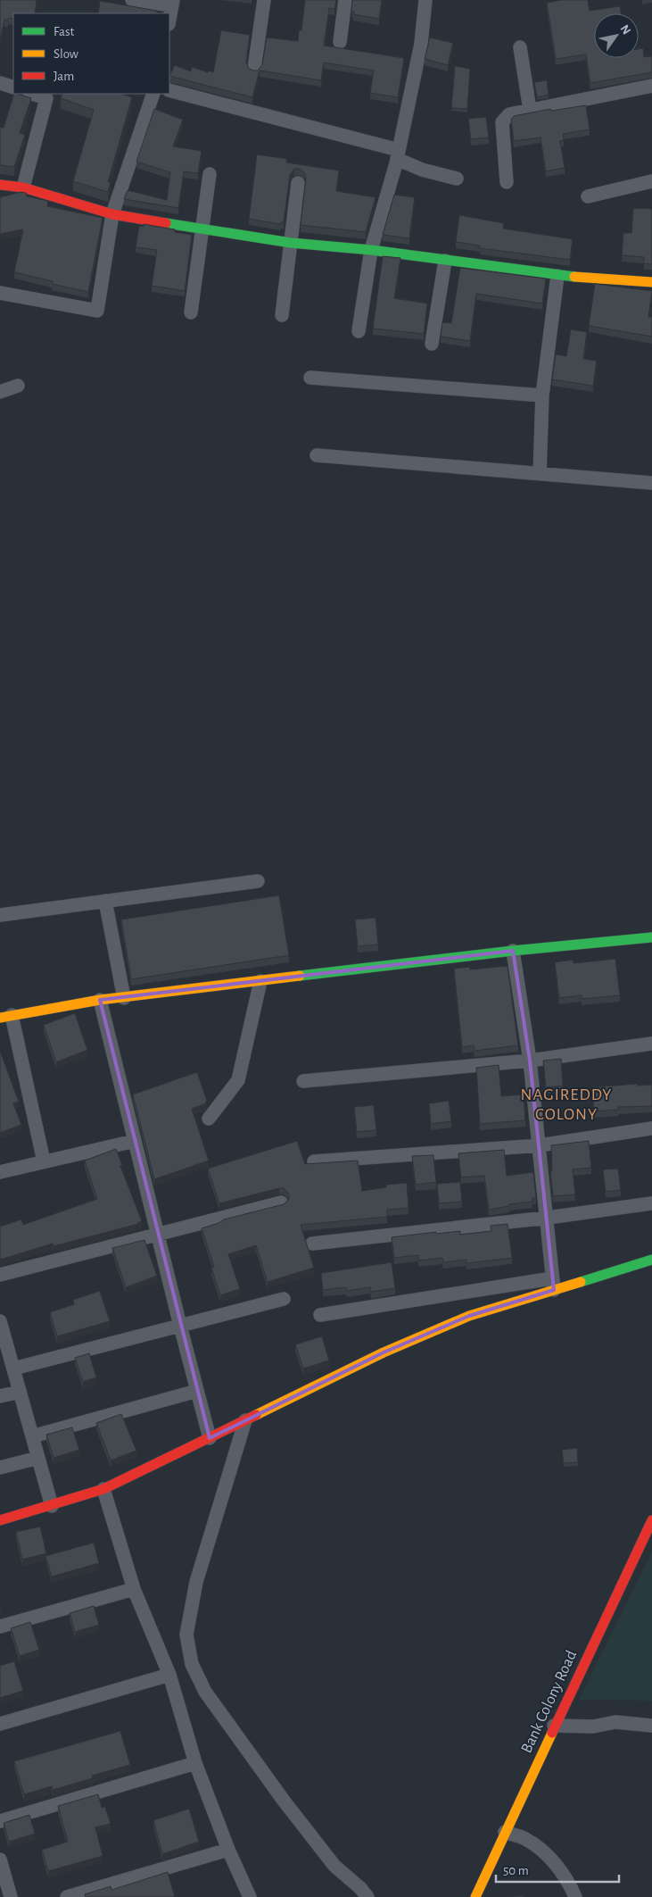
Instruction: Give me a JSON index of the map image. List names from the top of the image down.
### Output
{
  "streets": {
    "street": ["Bank Colony Road"]
  },
  "districts": ["NAGIREDDY COLONY"],
  "legend": ["Fast", "Slow", "Jam"],
  "scale_bar": "50 m",
  "north": "top right"
}
